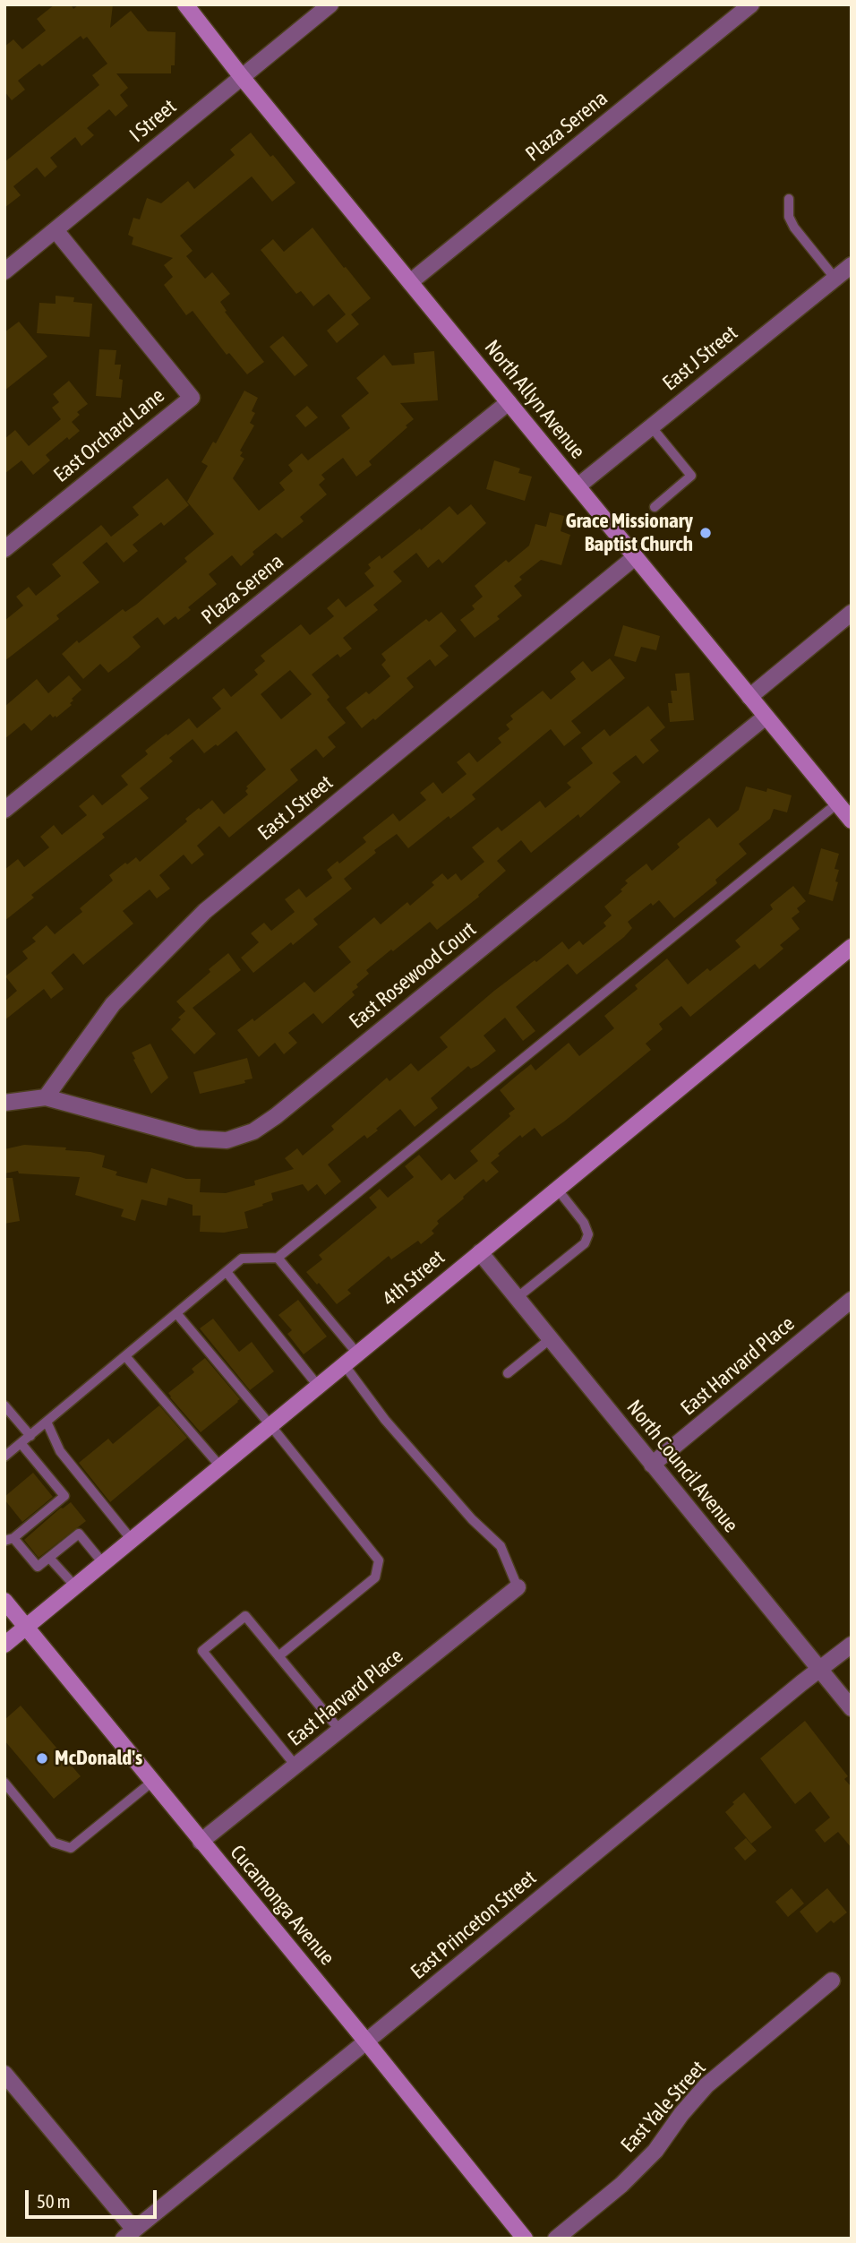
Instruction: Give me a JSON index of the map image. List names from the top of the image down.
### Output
{
  "streets": {
    "street": [
      "I Street",
      "Plaza Serena",
      "East J Street",
      "North Allyn Avenue",
      "East Orchard Lane",
      "East Rosewood Court",
      "4th Street",
      "East Harvard Place",
      "North Council Avenue",
      "Cucamonga Avenue",
      "East Princeton Street",
      "East Yale Street"
    ]
  },
  "crossings": [
    ["I Street", "North Allyn Avenue"],
    ["I Street", "East Orchard Lane"],
    ["Plaza Serena", "North Allyn Avenue"],
    ["East J Street", "North Allyn Avenue"],
    ["East J Street", "East Rosewood Court"],
    ["North Allyn Avenue", "East Rosewood Court"],
    ["4th Street", "North Council Avenue"],
    ["4th Street", "Cucamonga Avenue"],
    ["East Harvard Place", "North Council Avenue"],
    ["East Harvard Place", "Cucamonga Avenue"],
    ["North Council Avenue", "East Princeton Street"],
    ["Cucamonga Avenue", "East Princeton Street"]
  ],
  "places": ["Grace Missionary Baptist Church", "McDonald's"],
  "scale_bar": "50 m"
}
